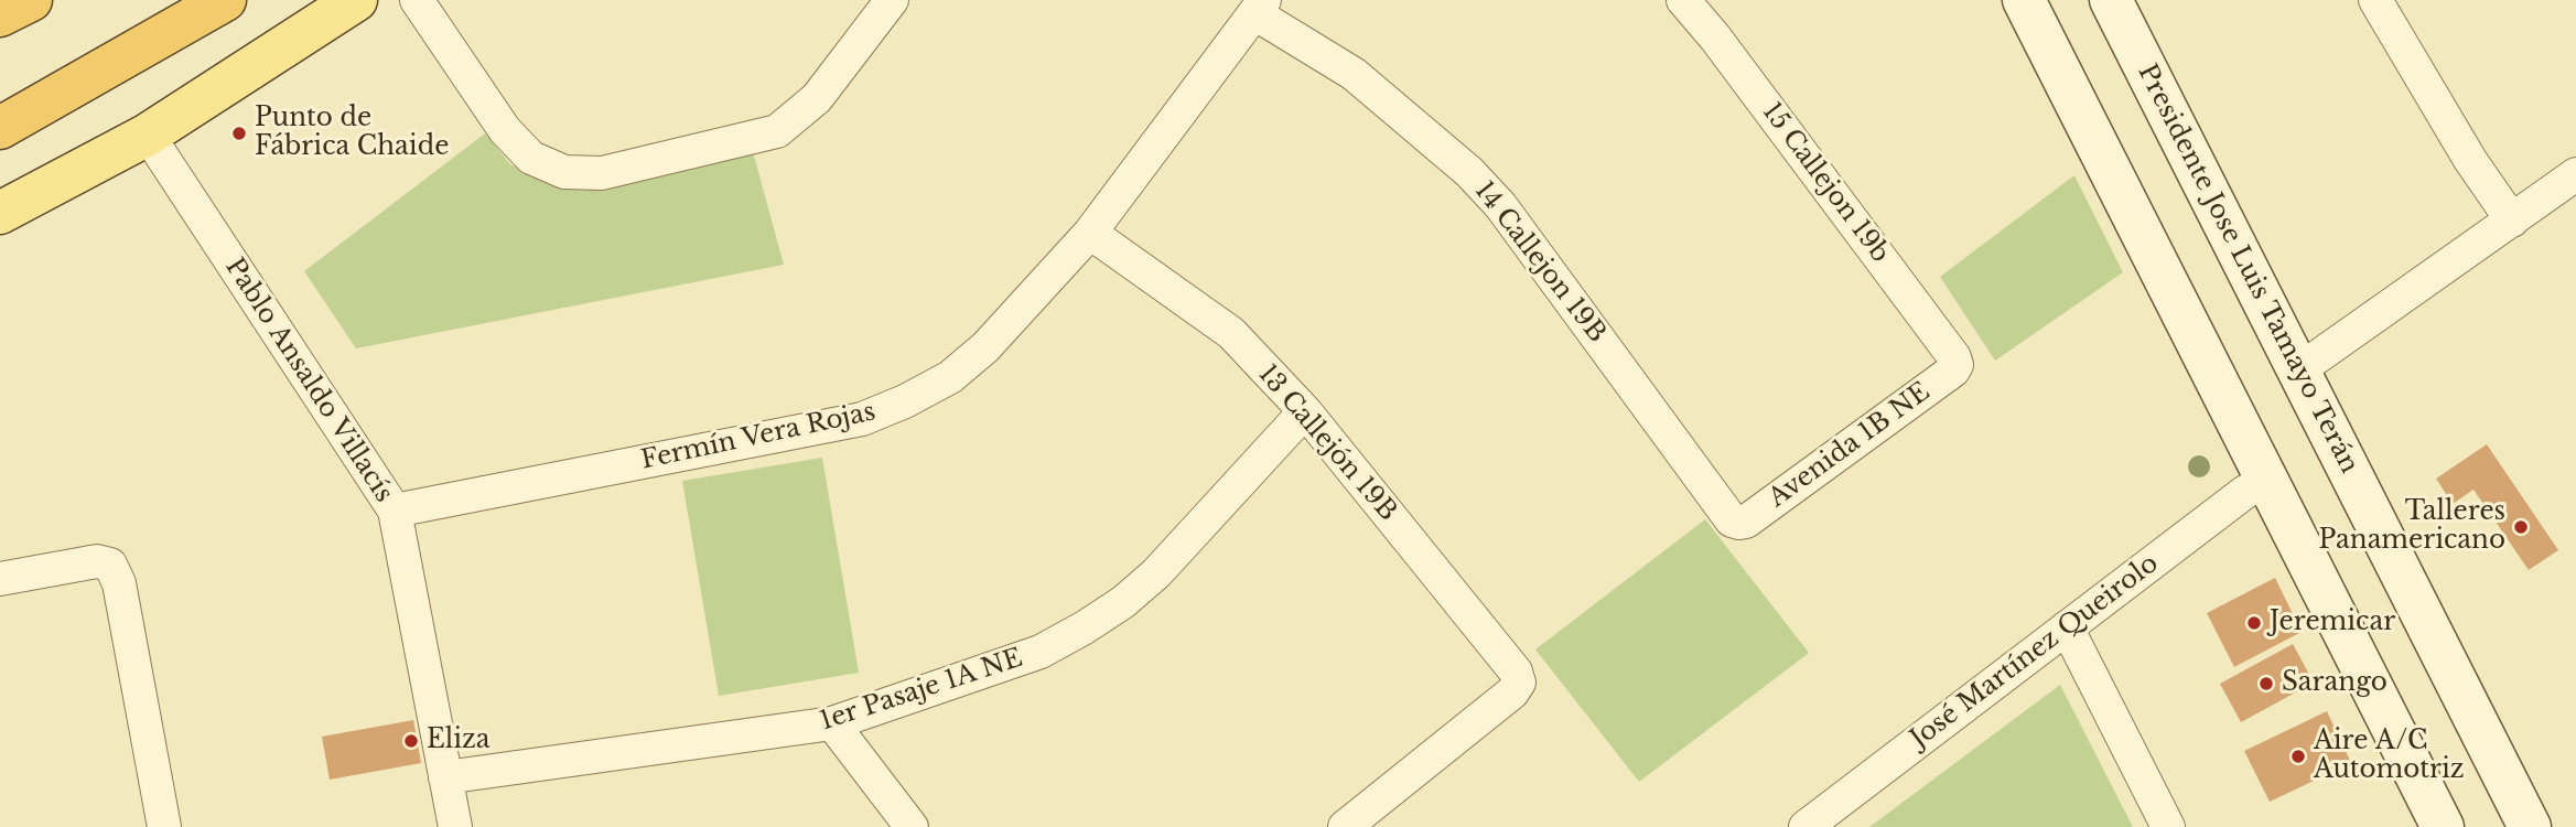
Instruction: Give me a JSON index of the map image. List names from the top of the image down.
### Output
{
  "streets": {
    "main road": ["Presidente Jose Luis Tamayo Terán"],
    "street": [
      "15 Callejon 19b",
      "14 Callejon 19B",
      "Pablo Ansaldo Villacís",
      "Fermín Vera Rojas",
      "13 Callejón 19B",
      "Avenida 1B NE",
      "José Martínez Queirolo",
      "1er Pasaje 1A NE"
    ]
  },
  "crossings": [
    ["15 Callejon 19b", "Avenida 1B NE"],
    ["14 Callejon 19B", "Fermín Vera Rojas"],
    ["14 Callejon 19B", "Avenida 1B NE"],
    ["Pablo Ansaldo Villacís", "Fermín Vera Rojas"],
    ["Pablo Ansaldo Villacís", "1er Pasaje 1A NE"],
    ["Fermín Vera Rojas", "13 Callejón 19B"],
    ["13 Callejón 19B", "1er Pasaje 1A NE"]
  ],
  "places": [
    "Punto de Fábrica Chaide",
    "Talleres Panamericano",
    "Jeremicar",
    "Sarango",
    "Eliza",
    "Aire A/C Automotriz"
  ]
}
